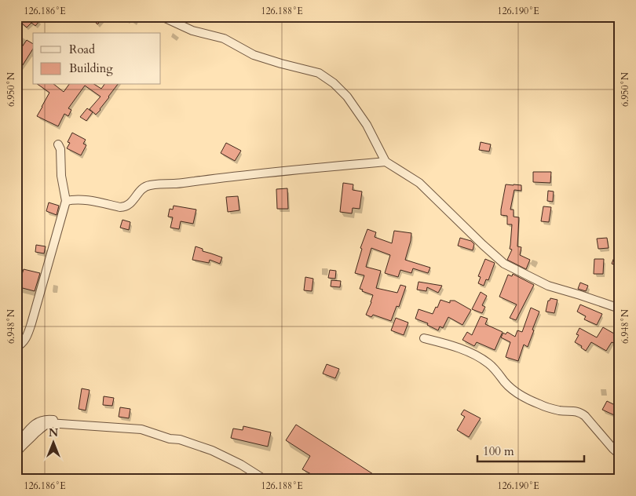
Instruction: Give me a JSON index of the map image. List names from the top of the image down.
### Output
{
  "legend": ["Road", "Building"],
  "scale_bar": "100 m",
  "north": "top",
  "coordinates": [
    "126.186°E",
    "126.188°E",
    "126.190°E",
    "6.950°N",
    "6.948°N"
  ]
}
